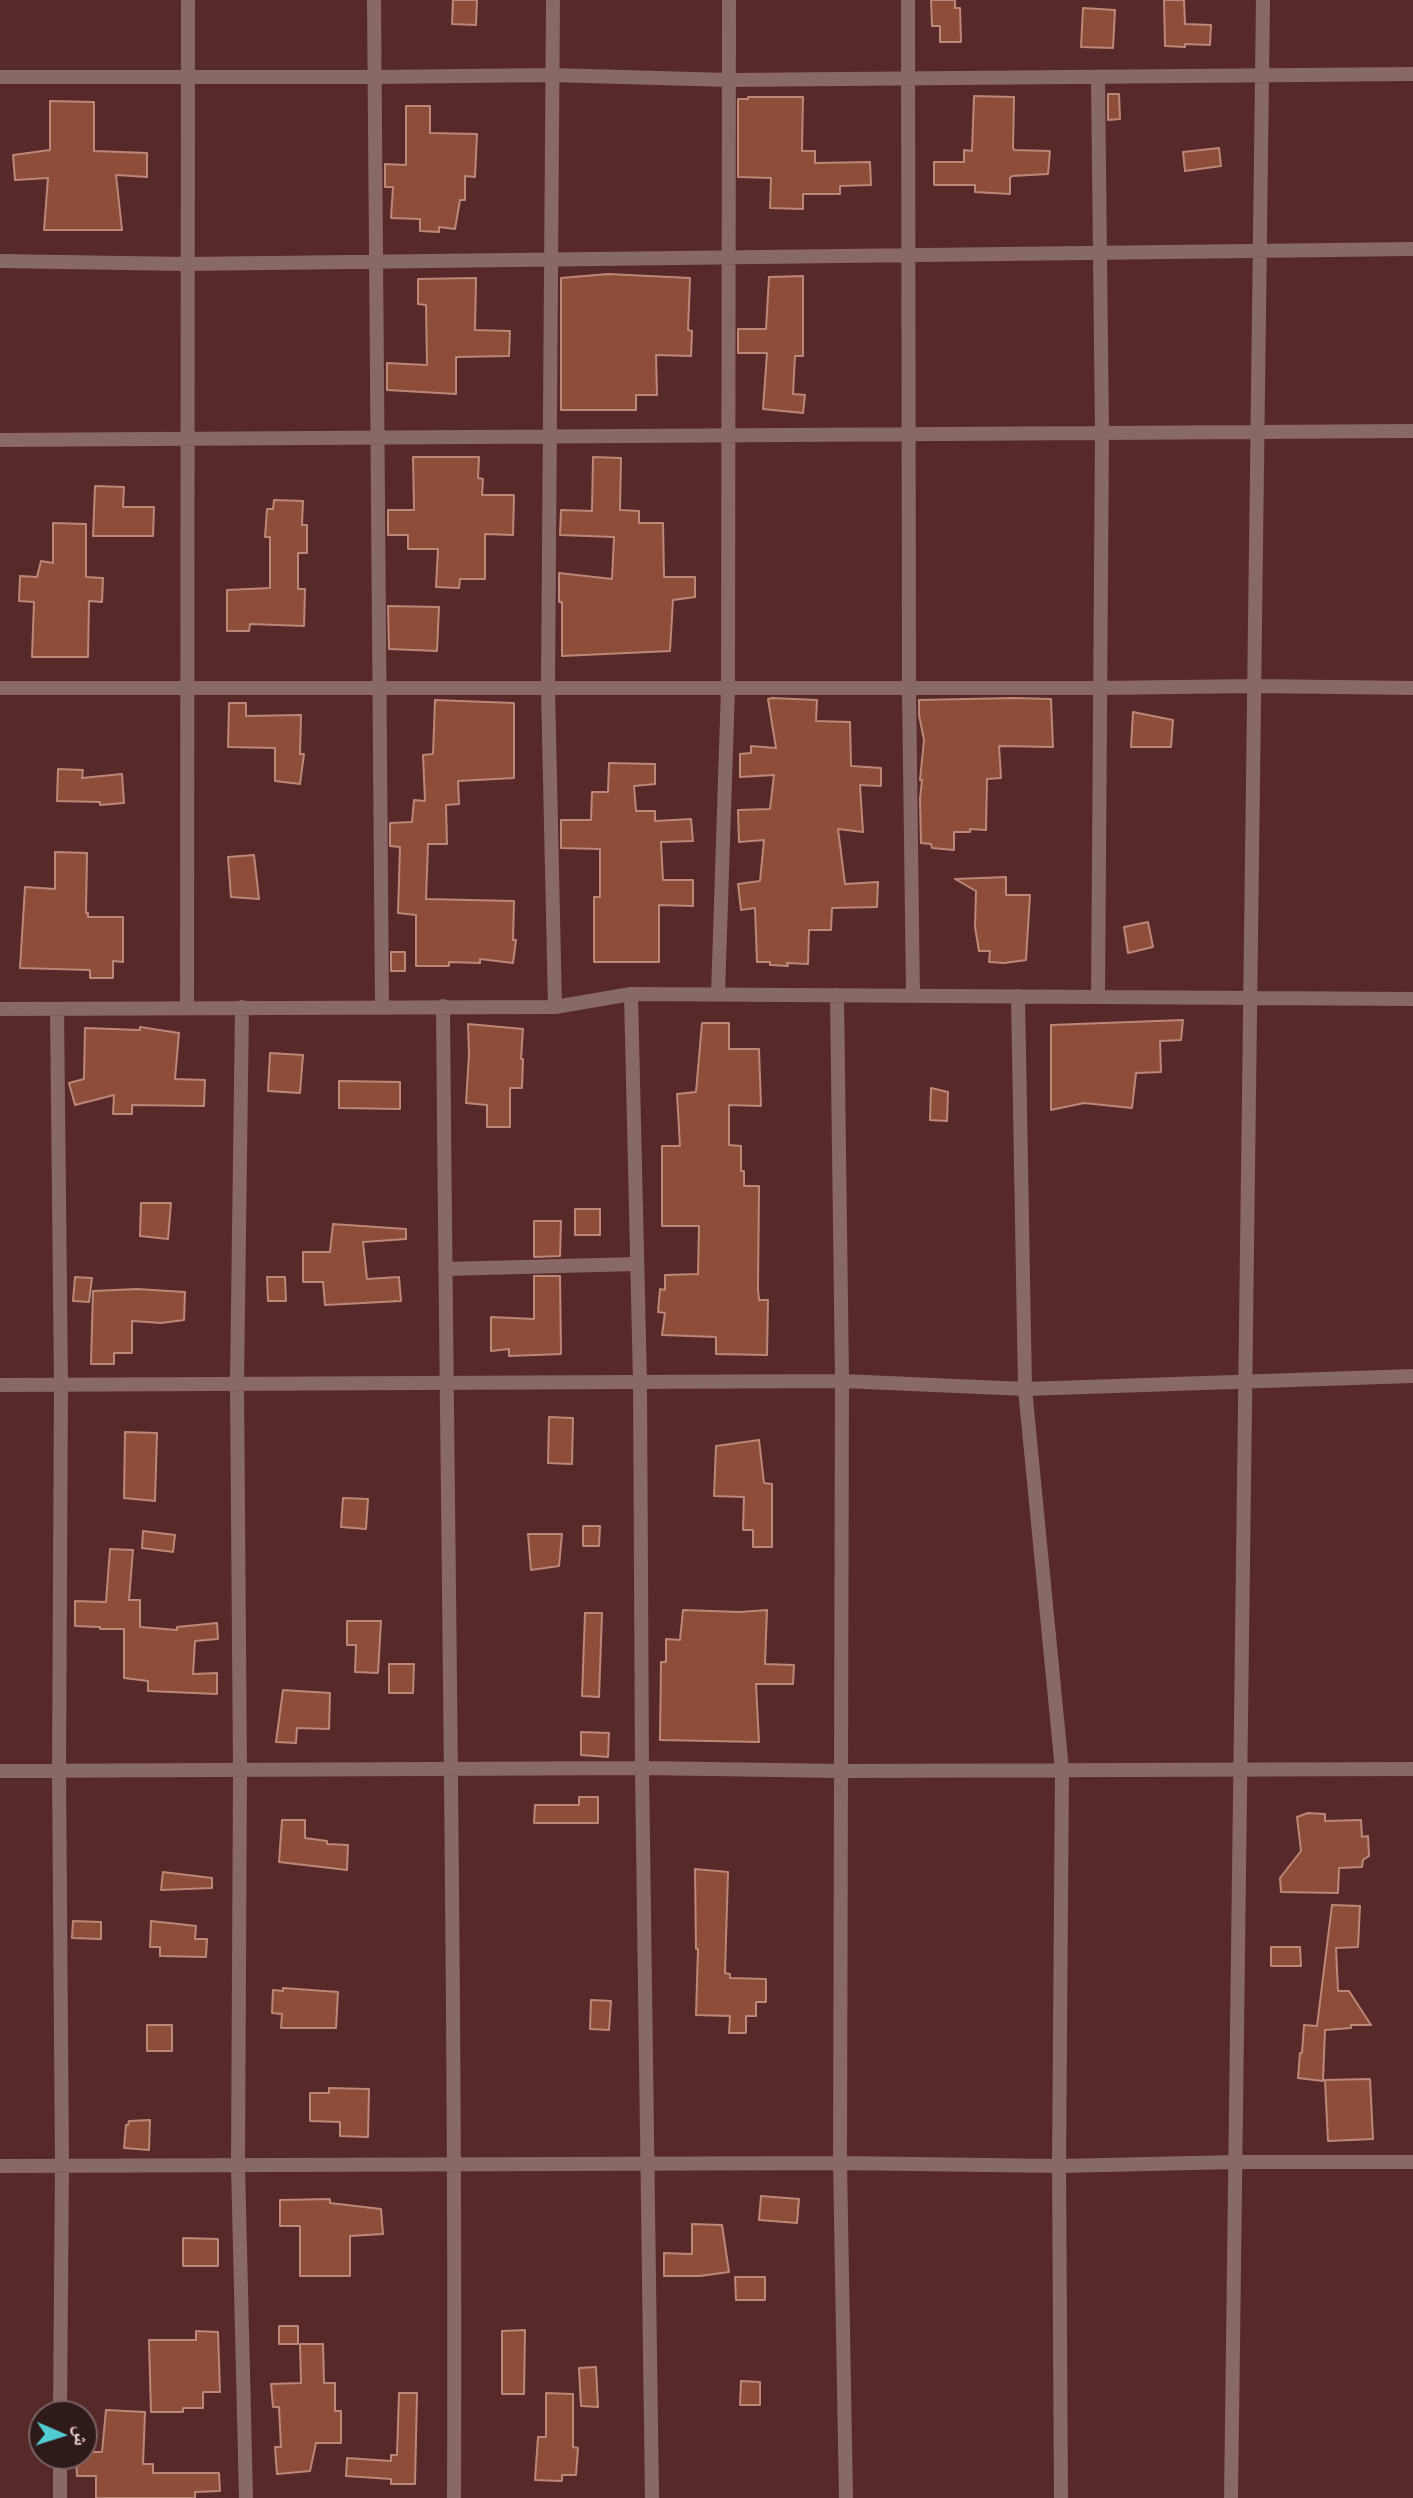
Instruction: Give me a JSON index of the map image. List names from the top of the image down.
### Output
{
  "north": "right"
}
